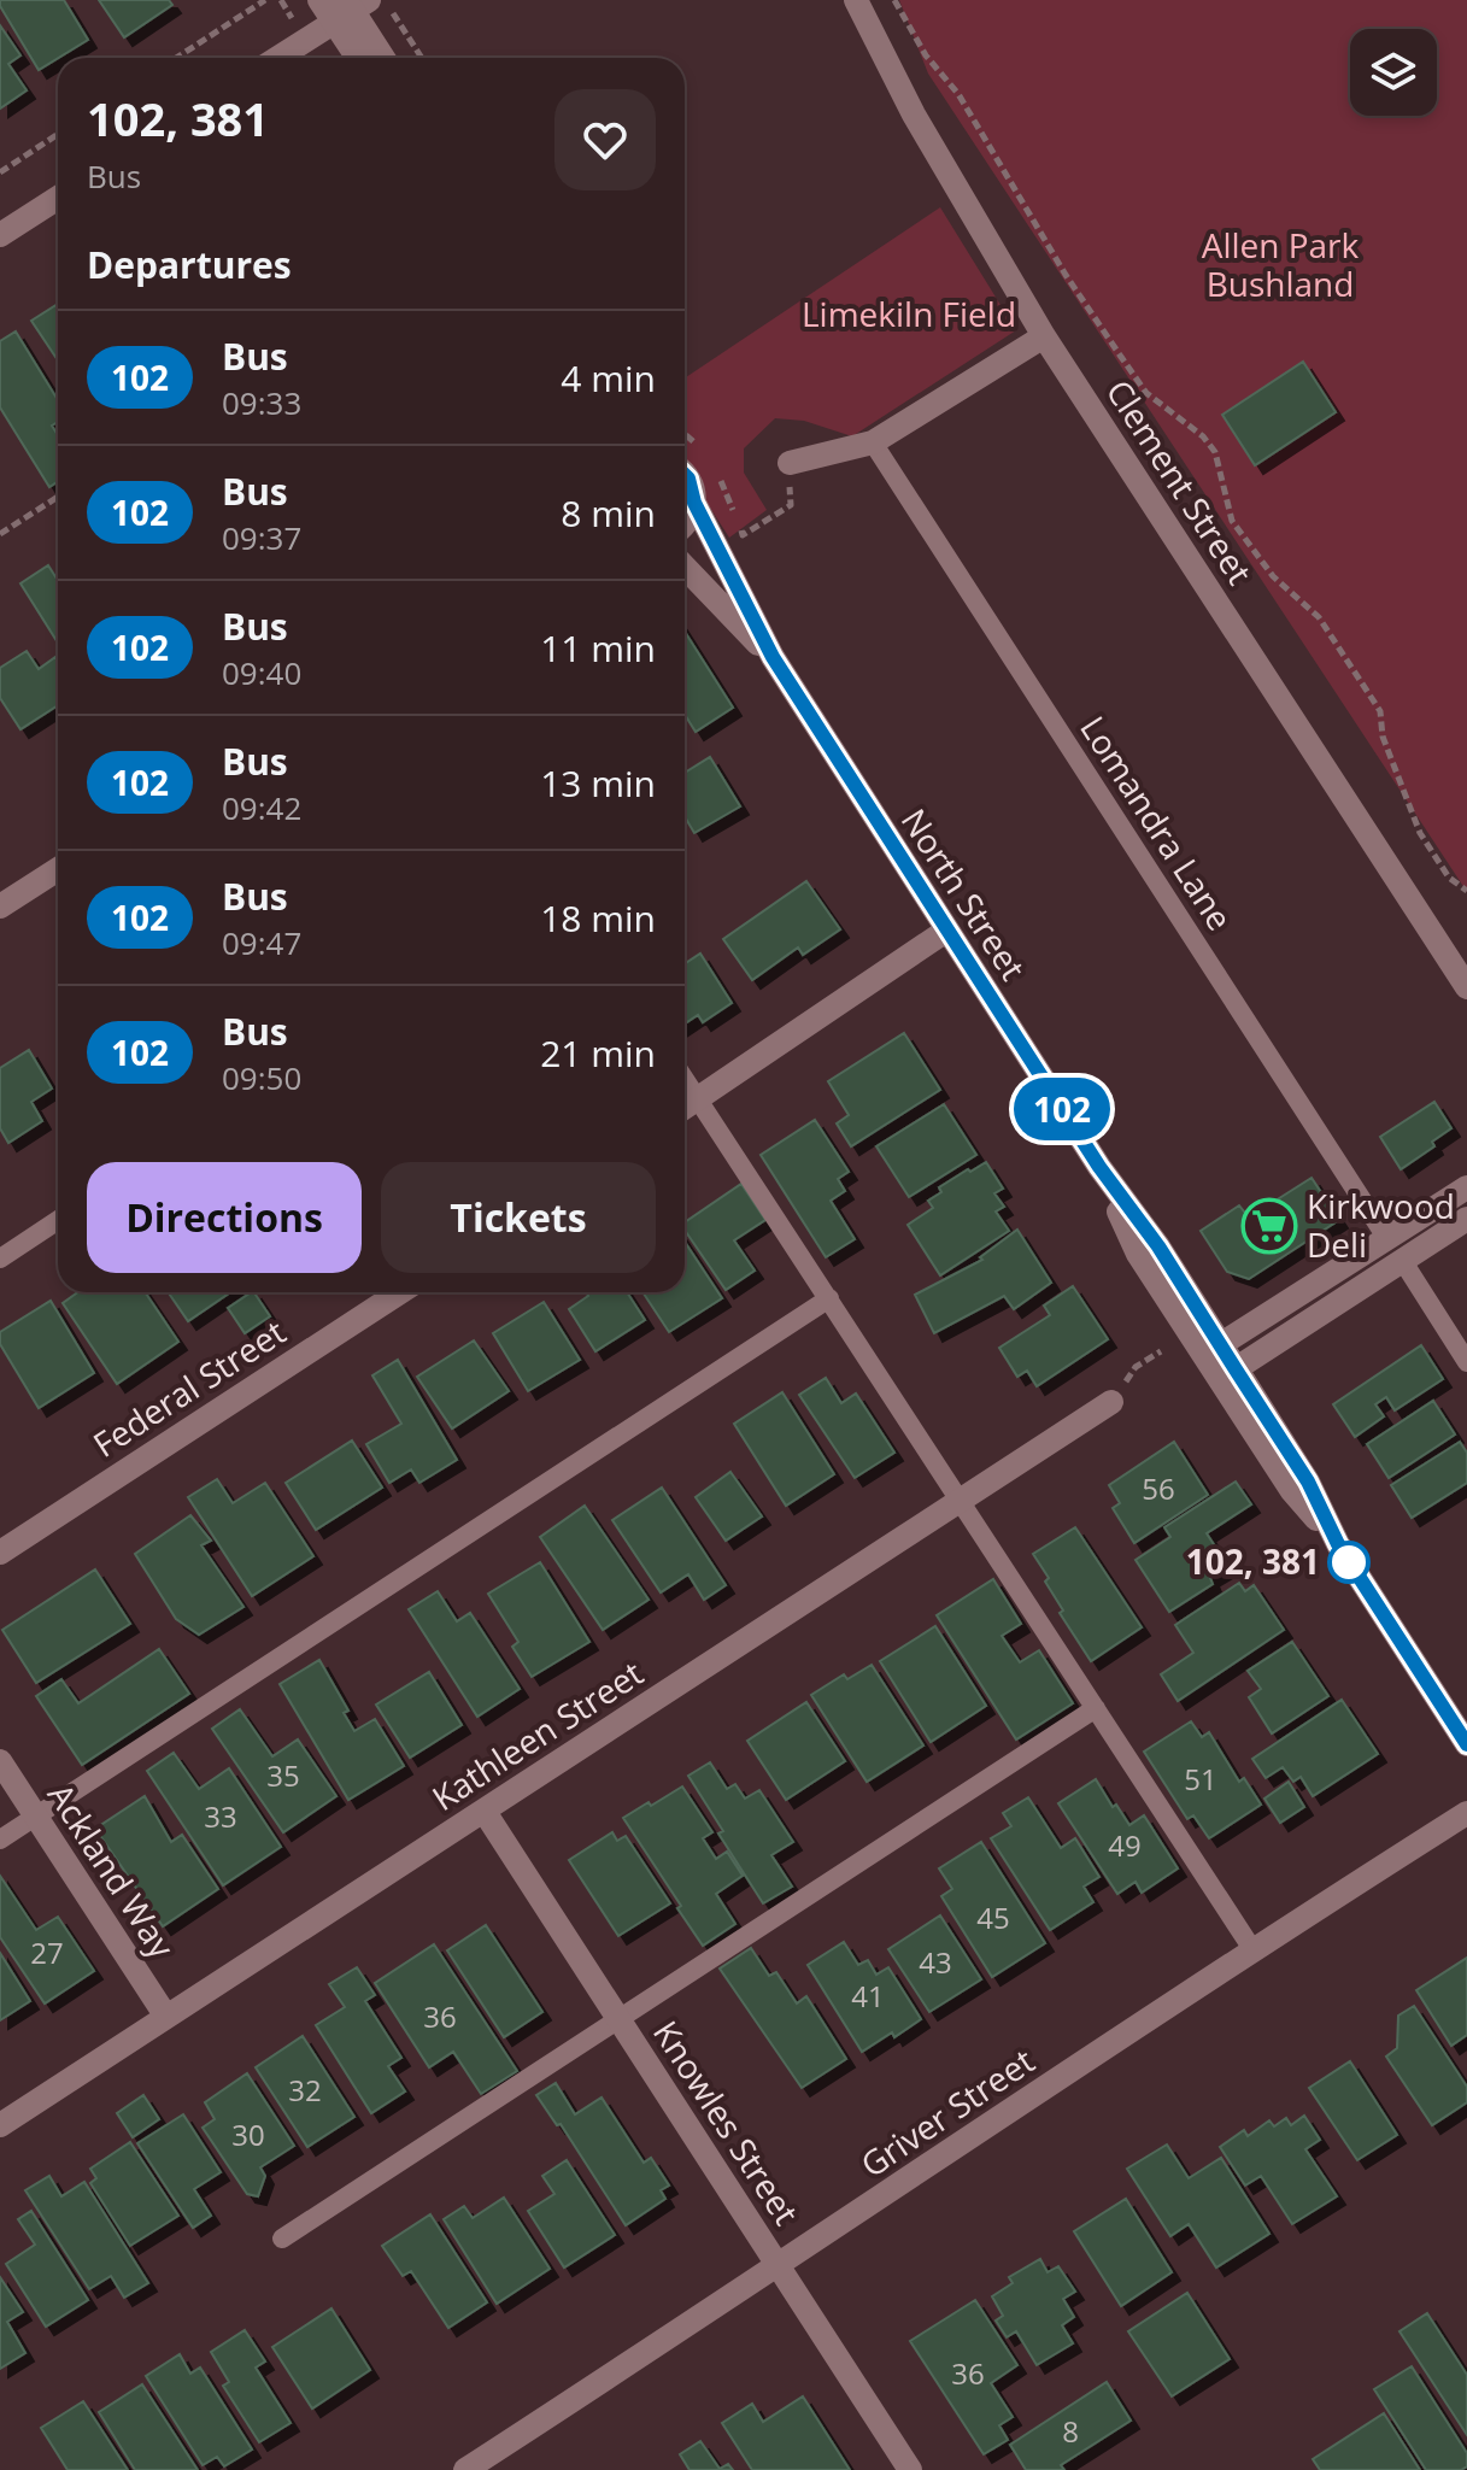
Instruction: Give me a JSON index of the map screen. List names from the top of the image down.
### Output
{
  "streets": {
    "street": [
      "Clement Street",
      "North Street",
      "Federal Street",
      "Kathleen Street",
      "Ackland Way",
      "Griver Street",
      "Knowles Street"
    ],
    "lane": ["Lomandra Lane"]
  },
  "crossings": [
    ["Kathleen Street", "Ackland Way"],
    ["Kathleen Street", "Knowles Street"],
    ["Griver Street", "Knowles Street"]
  ],
  "parks": ["Allen Park Bushland", "Limekiln Field"],
  "places": {
    "supermarket": ["Kirkwood Deli"],
    "other": ["102, 381"]
  },
  "lines": ["bus line 102"],
  "house_numbers": [
    "56",
    "35",
    "51",
    "33",
    "49",
    "45",
    "27",
    "43",
    "41",
    "36",
    "32",
    "30",
    "36",
    "8"
  ],
  "page": {
    "on_map": "102",
    "heading": [
      ["102, 381", "Bus"],
      "Departures"
    ],
    "list": [
      {
        "mark": "102",
        "name": "Bus",
        "note": "09:33",
        "value": "4 min"
      },
      {
        "mark": "102",
        "name": "Bus",
        "note": "09:37",
        "value": "8 min"
      },
      {
        "mark": "102",
        "name": "Bus",
        "note": "09:40",
        "value": "11 min"
      },
      {
        "mark": "102",
        "name": "Bus",
        "note": "09:42",
        "value": "13 min"
      },
      {
        "mark": "102",
        "name": "Bus",
        "note": "09:47",
        "value": "18 min"
      },
      {
        "mark": "102",
        "name": "Bus",
        "note": "09:50",
        "value": "21 min"
      }
    ],
    "buttons": ["Directions", "Tickets"]
  }
}
